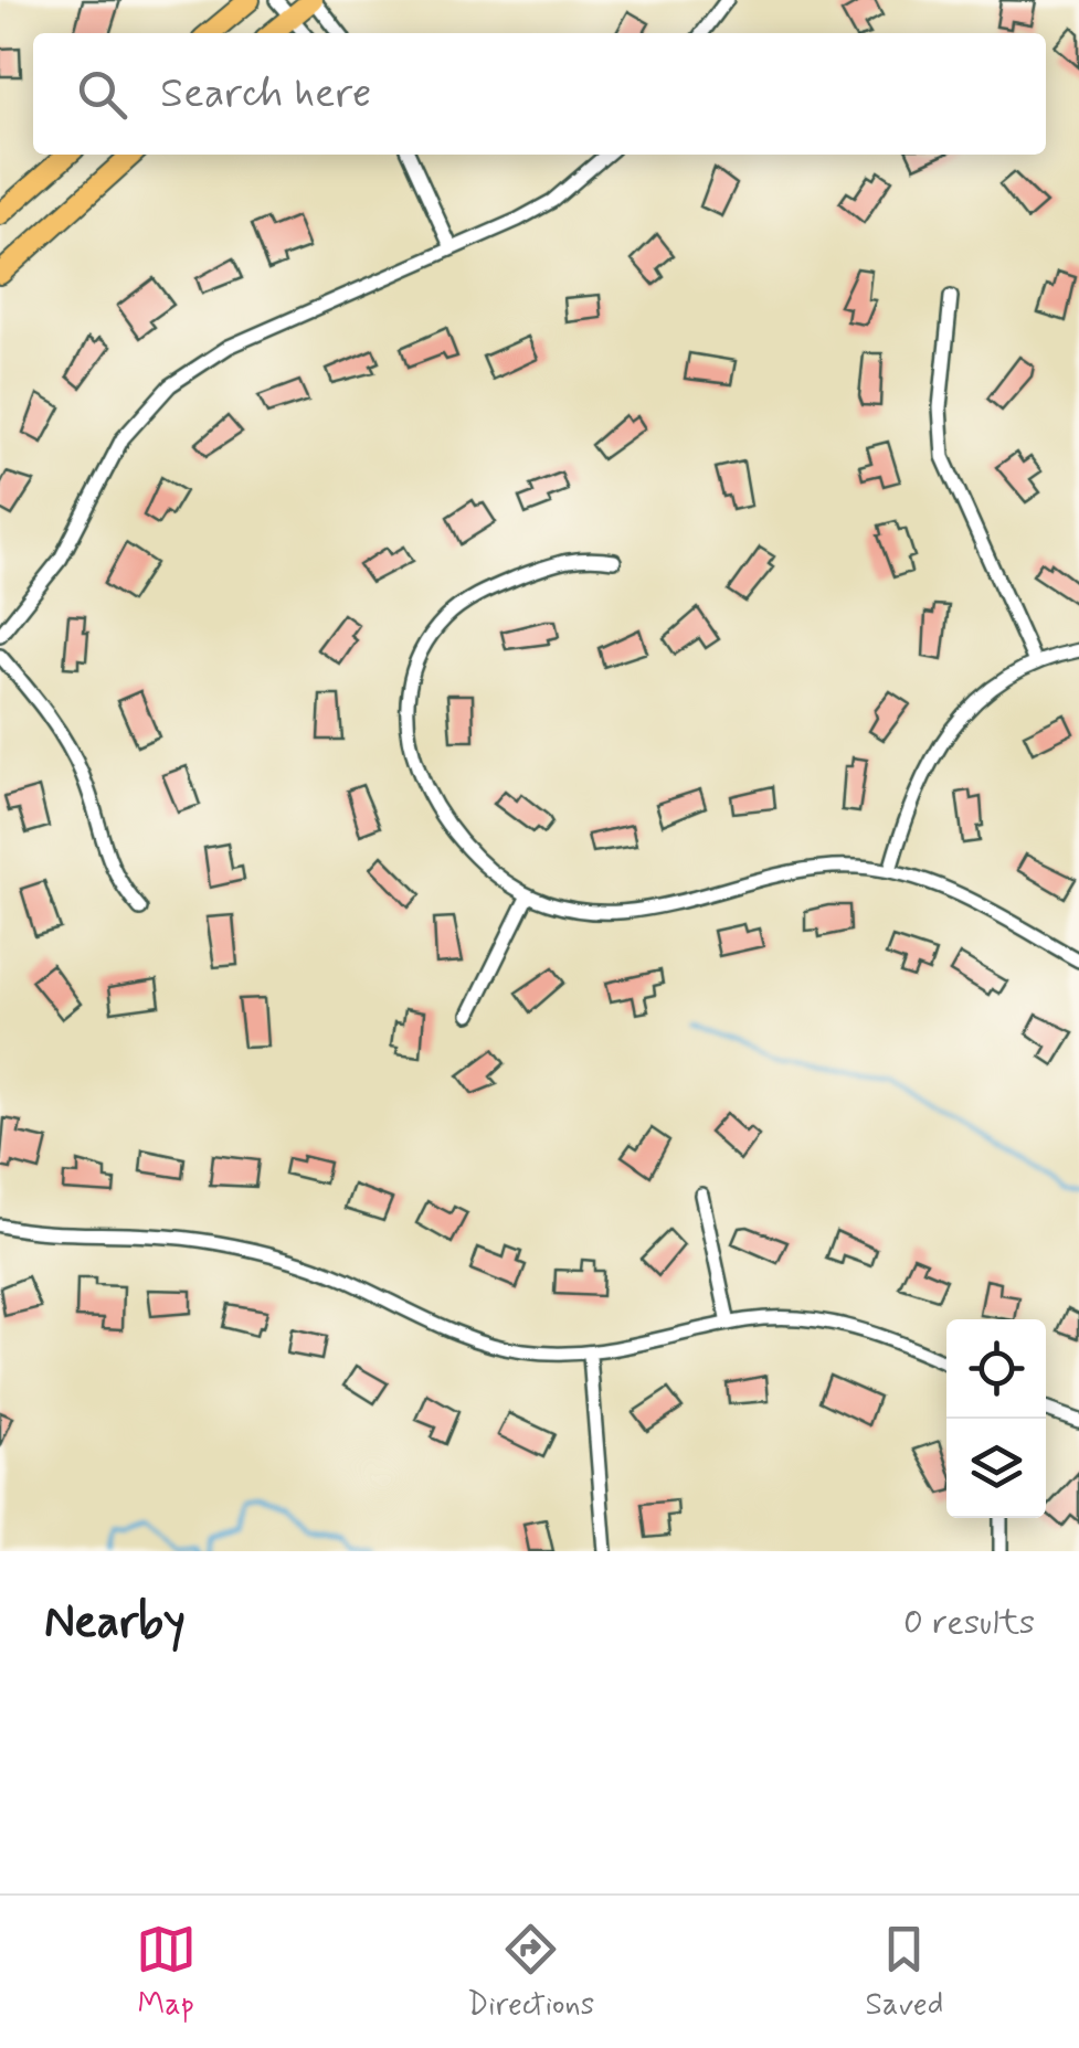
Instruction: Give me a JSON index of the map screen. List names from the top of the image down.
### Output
{
  "page": {
    "search": "Search here",
    "heading": ["Nearby", "0 results"],
    "nav": ["Map", "Directions", "Saved"]
  }
}
